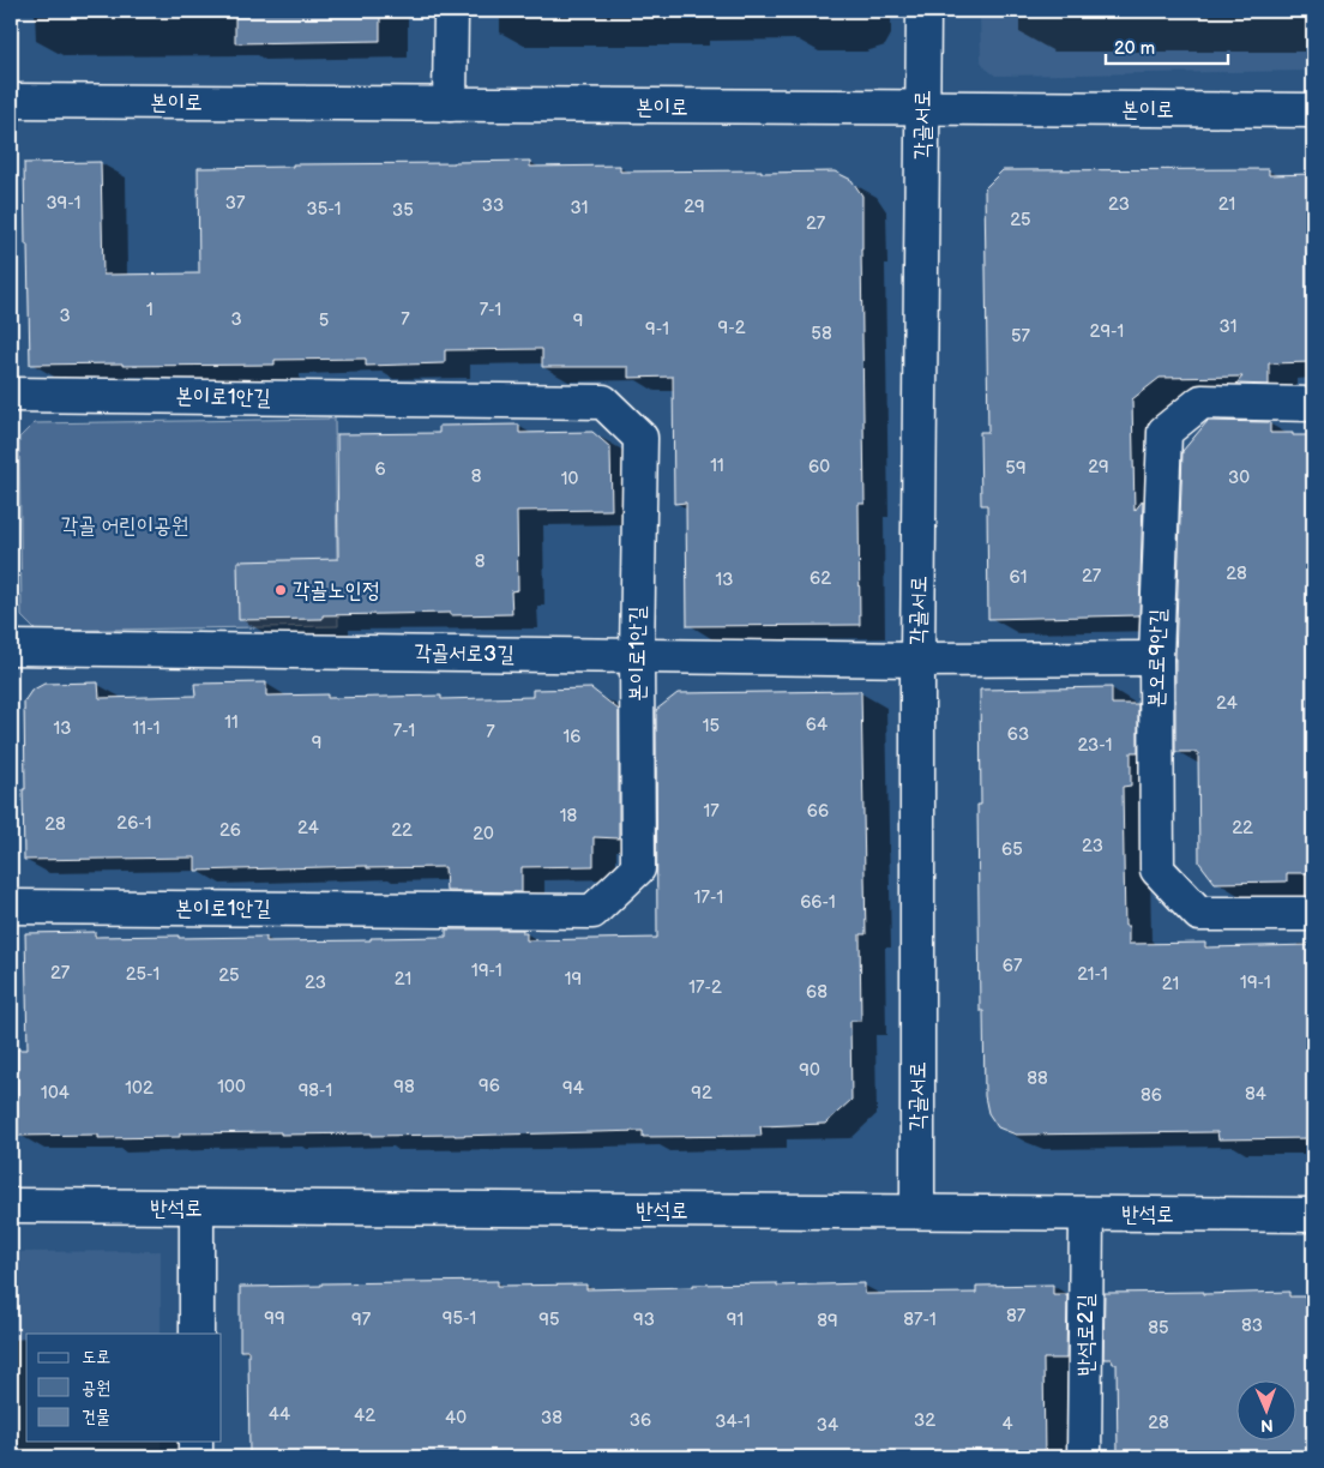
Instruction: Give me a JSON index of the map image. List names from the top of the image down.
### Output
{
  "streets": {
    "street": [
      "본이로",
      "각골서로",
      "본이로1안길",
      "각골서로3길",
      "본오로9안길",
      "반석로",
      "반석로2길"
    ]
  },
  "crossings": [
    ["본이로", "각골서로"],
    ["각골서로", "각골서로3길"],
    ["각골서로", "반석로"],
    ["본이로1안길", "각골서로3길"],
    ["각골서로3길", "본오로9안길"],
    ["반석로", "반석로2길"]
  ],
  "parks": ["각골 어린이공원"],
  "places": ["각골노인정"],
  "house_numbers": [
    "39-1",
    "37",
    "23",
    "21",
    "33",
    "29",
    "31",
    "35-1",
    "35",
    "25",
    "27",
    "1",
    "7-1",
    "3",
    "3",
    "7",
    "5",
    "9",
    "31",
    "9-2",
    "9-1",
    "29-1",
    "58",
    "57",
    "11",
    "60",
    "29",
    "59",
    "6",
    "8",
    "30",
    "10",
    "8",
    "28",
    "27",
    "61",
    "62",
    "13",
    "24",
    "11",
    "64",
    "15",
    "13",
    "11-1",
    "7-1",
    "7",
    "63",
    "16",
    "9",
    "23-1",
    "17",
    "66",
    "18",
    "26-1",
    "28",
    "24",
    "22",
    "26",
    "22",
    "20",
    "23",
    "65",
    "17-1",
    "66-1",
    "67",
    "19-1",
    "27",
    "25-1",
    "21-1",
    "25",
    "21",
    "19",
    "23",
    "19-1",
    "21",
    "17-2",
    "68",
    "90",
    "88",
    "96",
    "100",
    "98",
    "102",
    "94",
    "98-1",
    "104",
    "92",
    "84",
    "86",
    "87",
    "99",
    "95-1",
    "97",
    "95",
    "93",
    "91",
    "87-1",
    "89",
    "83",
    "85",
    "44",
    "42",
    "40",
    "38",
    "36",
    "32",
    "34-1",
    "28",
    "4",
    "34"
  ],
  "legend": ["도로", "공원", "건물"],
  "scale_bar": "20 m",
  "north": "bottom"
}
